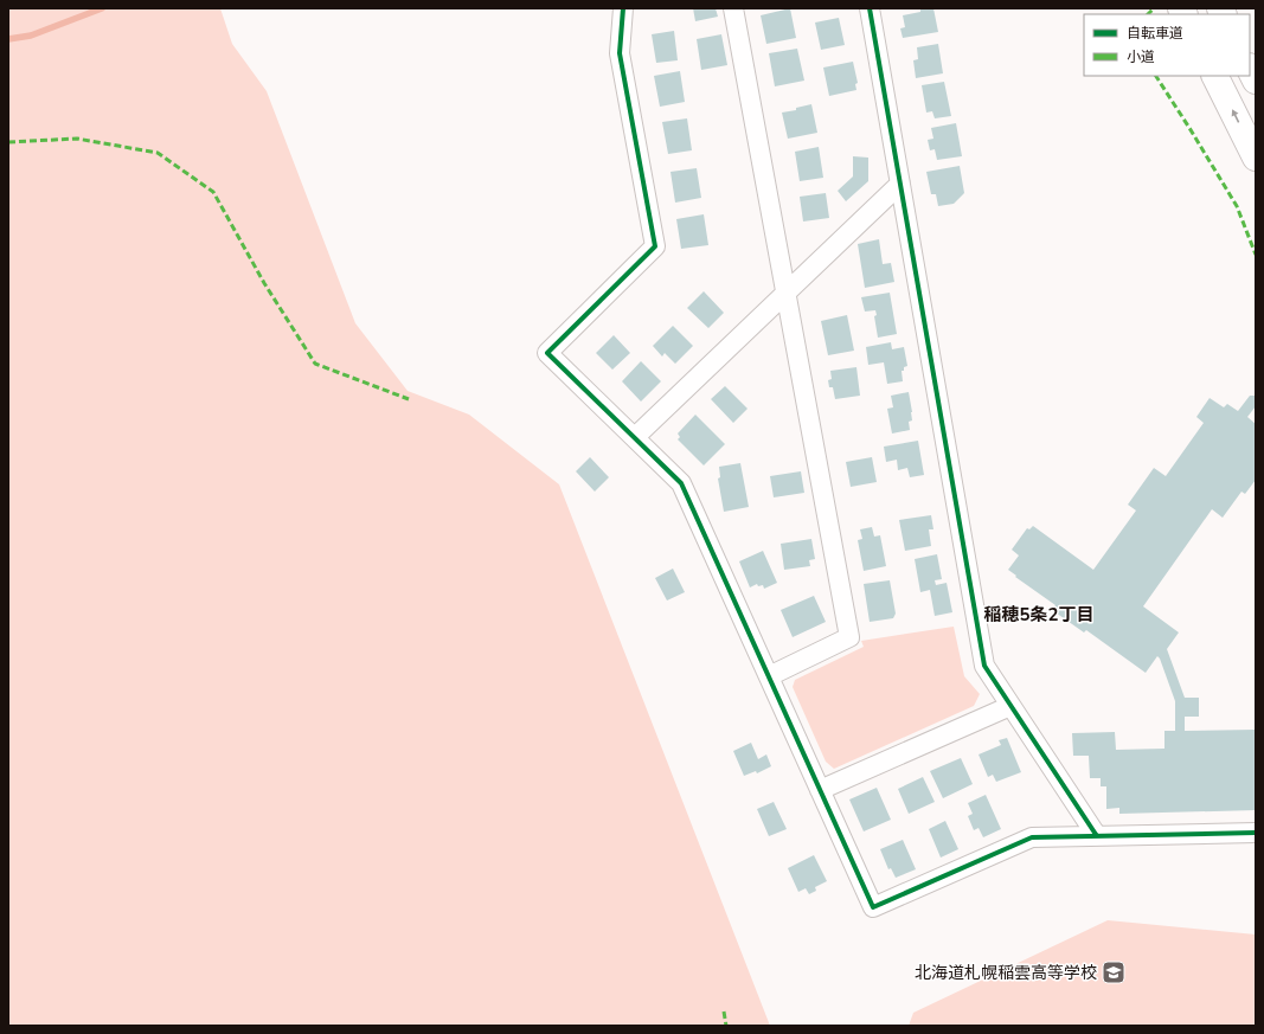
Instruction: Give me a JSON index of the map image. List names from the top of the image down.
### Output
{
  "districts": ["稲穂5条2丁目"],
  "places": {
    "school or university": ["北海道札幌稲雲高等学校"]
  },
  "legend": ["自転車道", "小道"]
}
